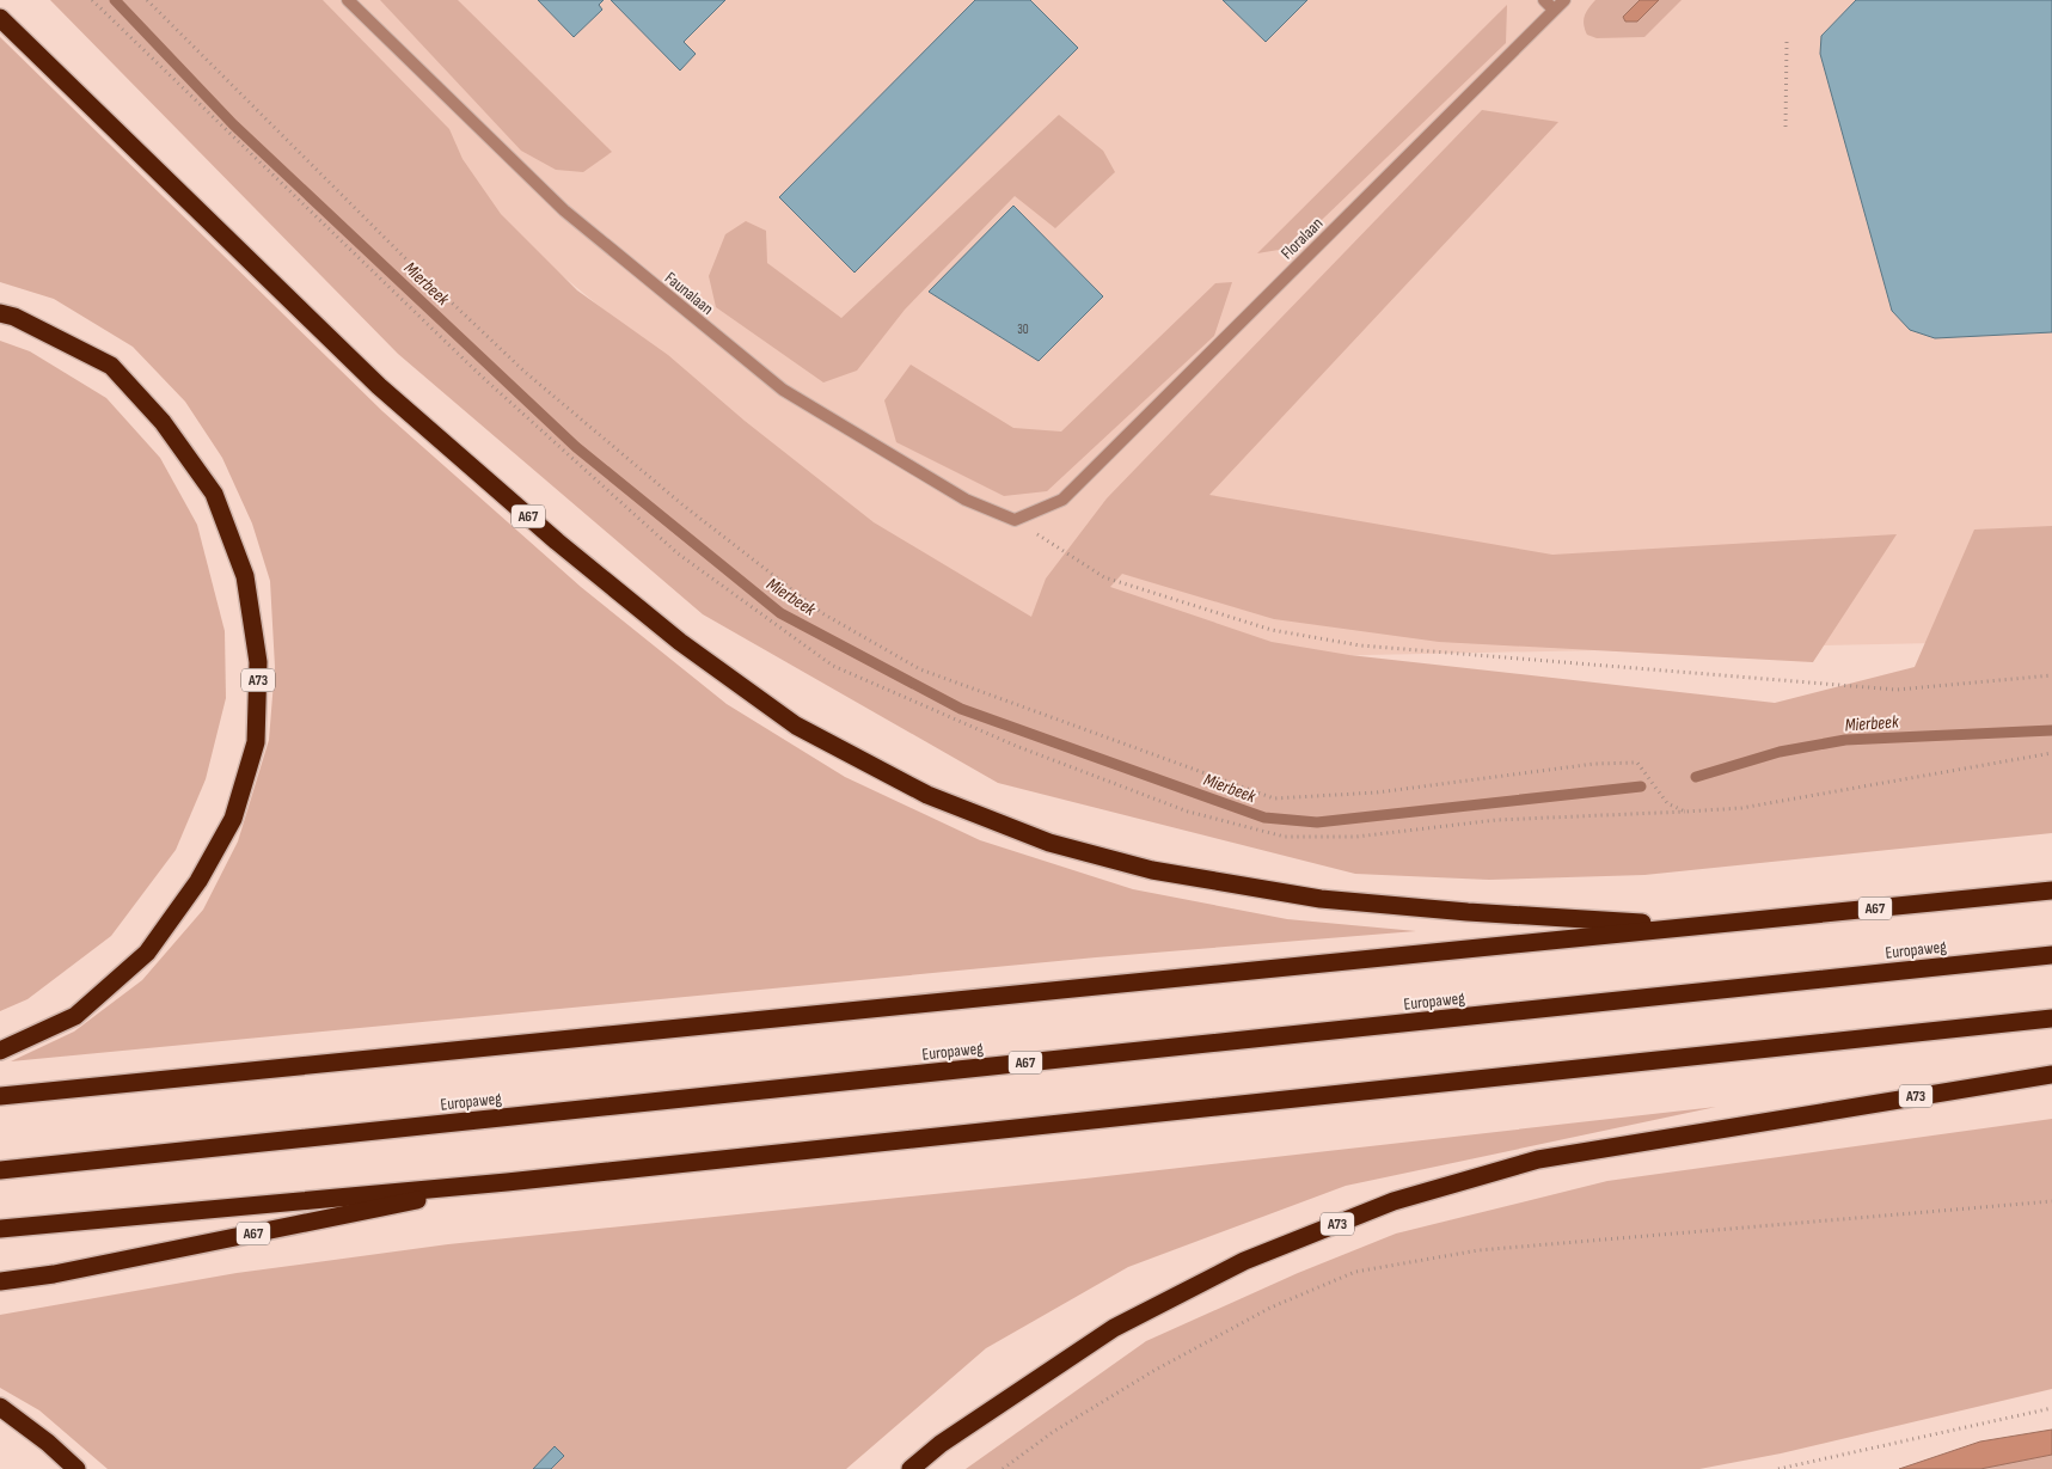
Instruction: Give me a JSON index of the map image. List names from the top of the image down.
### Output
{
  "streets": {
    "highway": ["A67", "A73", "Europaweg"],
    "street": ["Floralaan", "Faunalaan"]
  },
  "crossings": [
    ["Floralaan", "Faunalaan"]
  ],
  "water": ["Mierbeek"],
  "house_numbers": ["30"]
}
